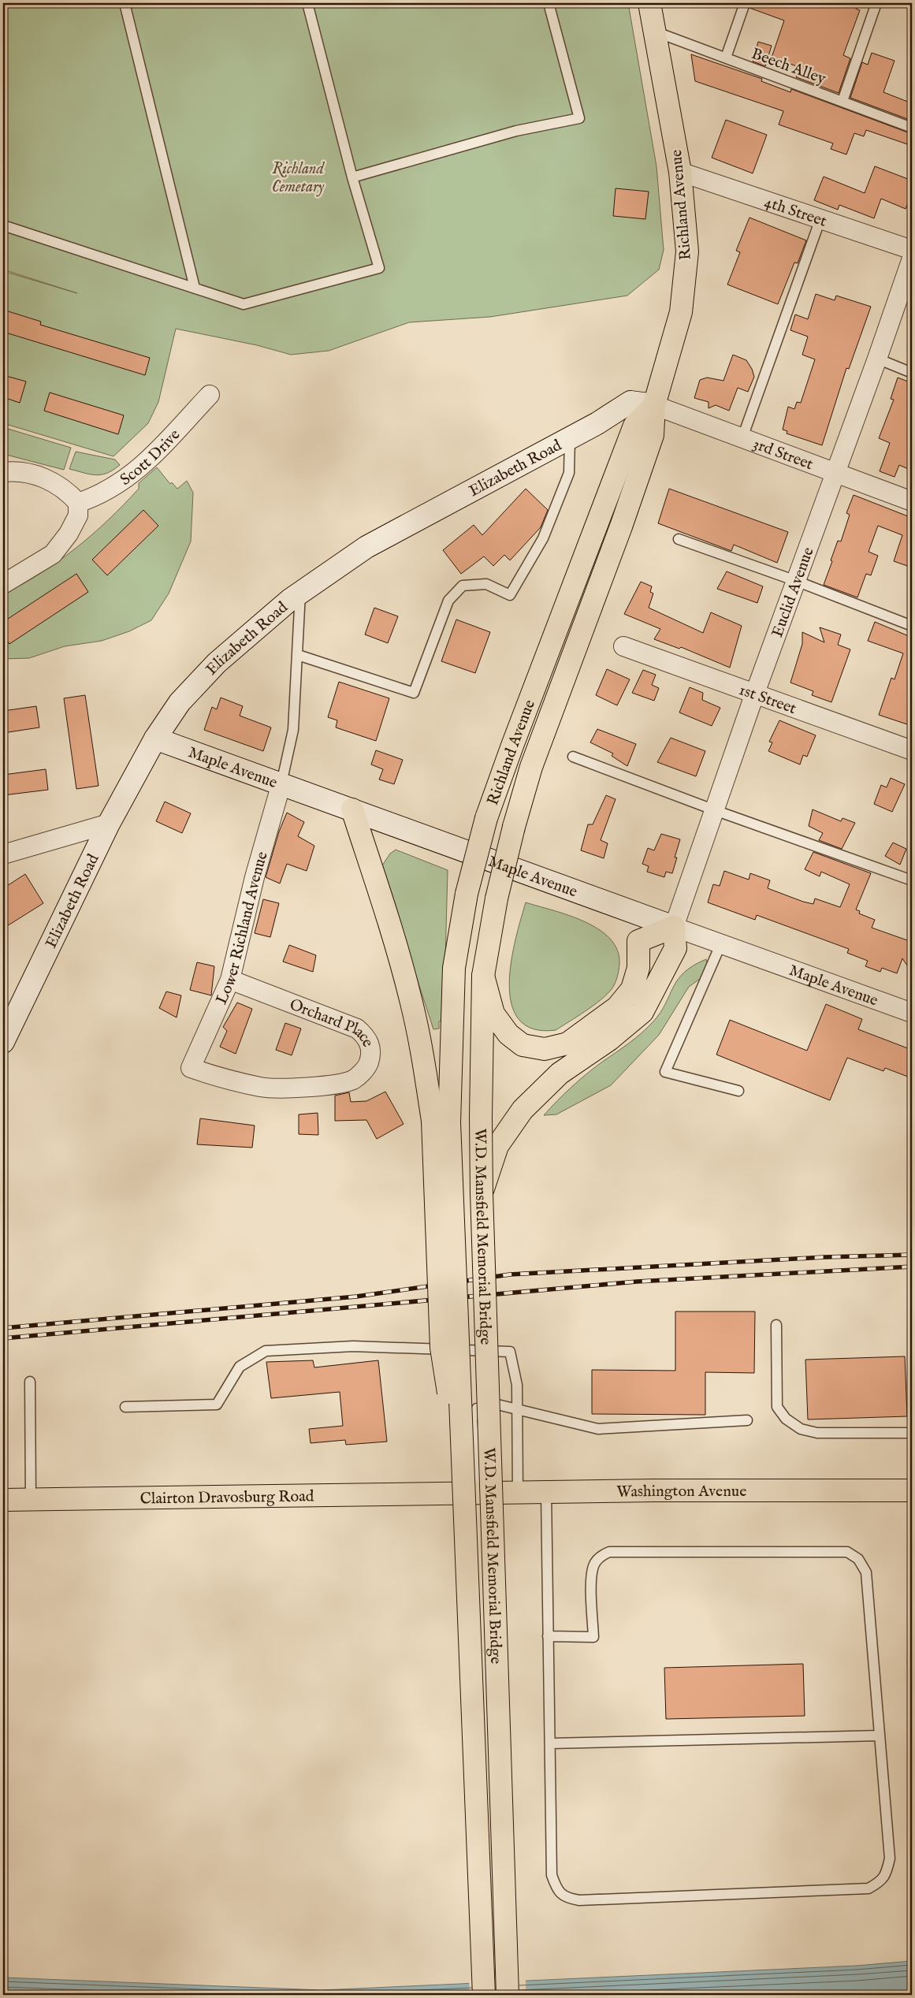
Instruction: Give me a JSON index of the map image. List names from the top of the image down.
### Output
{
  "streets": {
    "main road": [
      "Richland Avenue",
      "Elizabeth Road",
      "Maple Avenue",
      "W.D. Mansfield Memorial Bridge",
      "Washington Avenue",
      "Clairton Dravosburg Road"
    ],
    "street": [
      "4th Street",
      "3rd Street",
      "Scott Drive",
      "Euclid Avenue",
      "1st Street",
      "Lower Richland Avenue",
      "Orchard Place"
    ],
    "lane": ["Beech Alley"]
  },
  "crossings": [
    ["Beech Alley", "Richland Avenue"],
    ["Richland Avenue", "4th Street"],
    ["Richland Avenue", "3rd Street"],
    ["Richland Avenue", "Elizabeth Road"],
    ["Richland Avenue", "W.D. Mansfield Memorial Bridge"],
    ["3rd Street", "Elizabeth Road"],
    ["3rd Street", "Euclid Avenue"],
    ["Elizabeth Road", "Maple Avenue"],
    ["Euclid Avenue", "1st Street"],
    ["Euclid Avenue", "Maple Avenue"],
    ["Maple Avenue", "Lower Richland Avenue"],
    ["Lower Richland Avenue", "Orchard Place"],
    ["W.D. Mansfield Memorial Bridge", "Washington Avenue"],
    ["Washington Avenue", "Clairton Dravosburg Road"]
  ],
  "parks": ["Richland Cemetary"]
}
